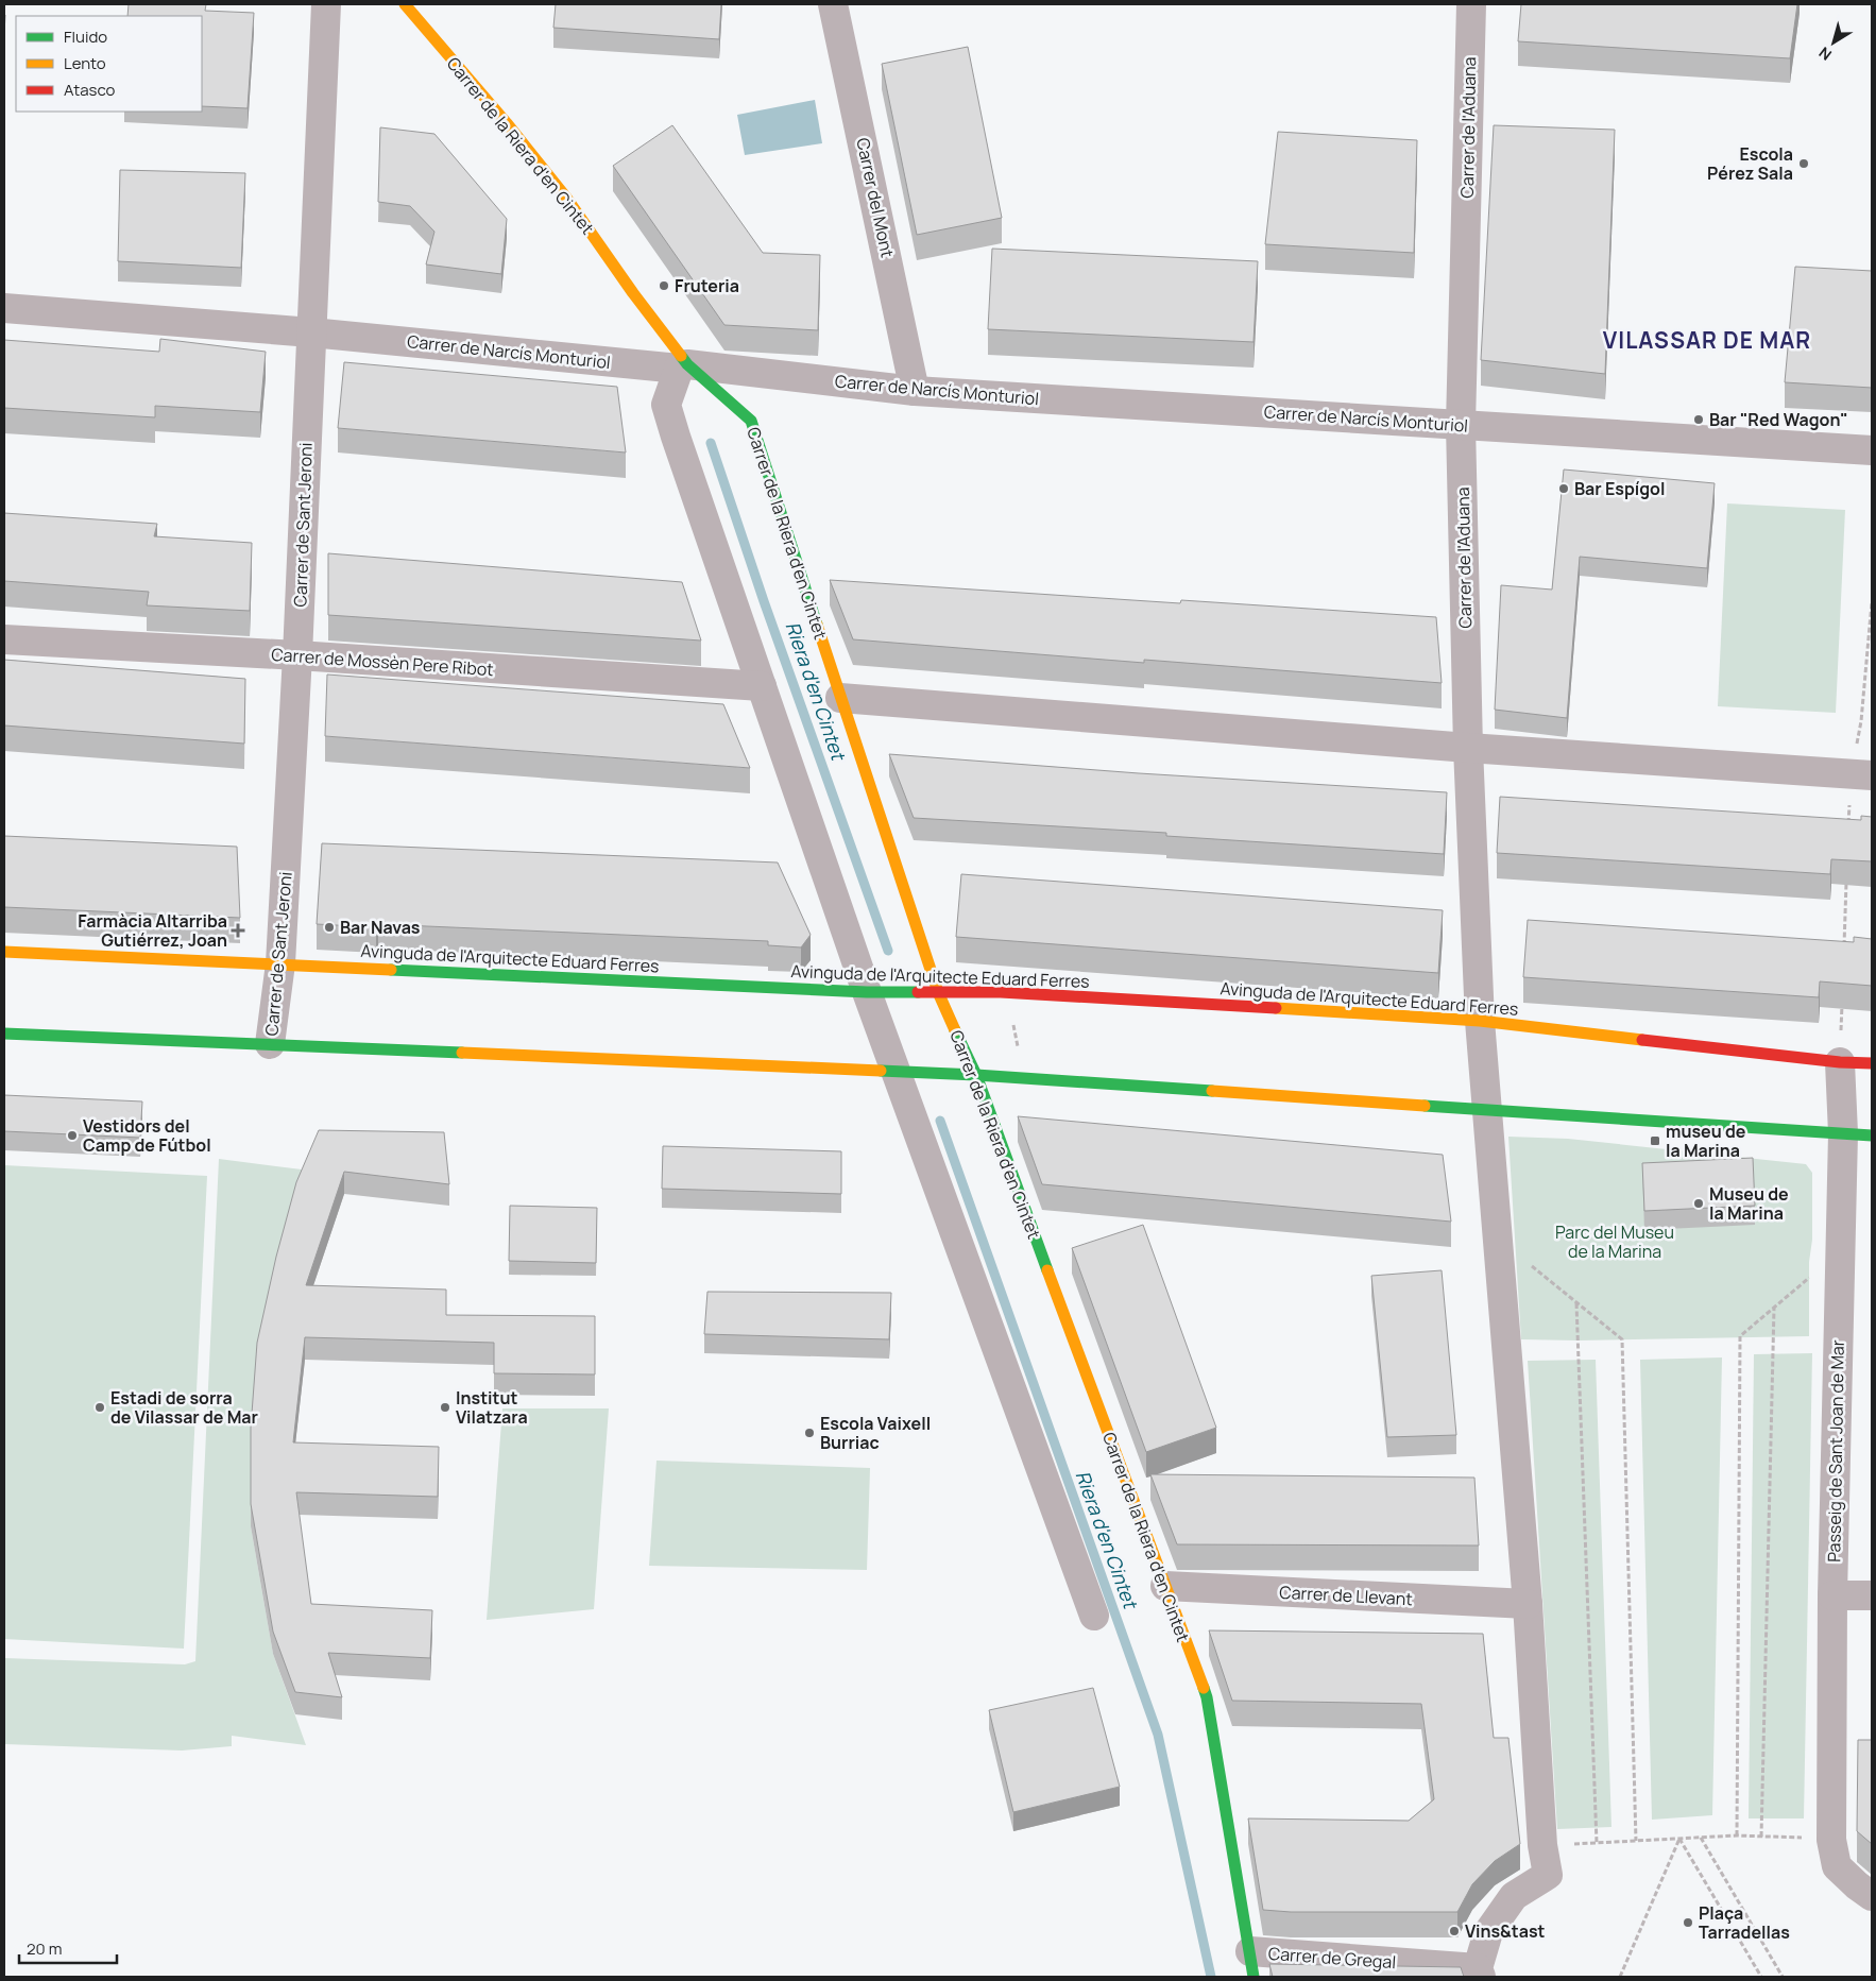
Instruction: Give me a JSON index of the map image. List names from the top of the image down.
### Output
{
  "streets": {
    "street": [
      "Carrer de l'Aduana",
      "Carrer de la Riera d'en Cintet",
      "Carrer del Mont",
      "Carrer de Narcís Monturiol",
      "Carrer de Sant Jeroni",
      "Carrer de Mossèn Pere Ribot",
      "Avinguda de l'Arquitecte Eduard Ferres",
      "Passeig de Sant Joan de Mar",
      "Carrer de Llevant",
      "Carrer de Gregal"
    ]
  },
  "crossings": [
    ["Carrer de l'Aduana", "Carrer de Narcís Monturiol"],
    ["Carrer de l'Aduana", "Avinguda de l'Arquitecte Eduard Ferres"],
    ["Carrer de la Riera d'en Cintet", "Carrer de Narcís Monturiol"],
    ["Carrer de la Riera d'en Cintet", "Avinguda de l'Arquitecte Eduard Ferres"],
    ["Carrer de la Riera d'en Cintet", "Carrer de Llevant"],
    ["Carrer de la Riera d'en Cintet", "Carrer de Gregal"],
    ["Carrer del Mont", "Carrer de Narcís Monturiol"],
    ["Carrer de Narcís Monturiol", "Carrer de Sant Jeroni"],
    ["Carrer de Sant Jeroni", "Carrer de Mossèn Pere Ribot"],
    ["Carrer de Sant Jeroni", "Avinguda de l'Arquitecte Eduard Ferres"],
    ["Avinguda de l'Arquitecte Eduard Ferres", "Passeig de Sant Joan de Mar"]
  ],
  "districts": ["VILASSAR DE MAR"],
  "water": ["Riera d'en Cintet"],
  "parks": ["Parc del Museu de la Marina"],
  "places": {
    "other": [
      "Escola Pérez Sala",
      "Fruteria",
      "Bar \"Red Wagon\"",
      "Bar Espígol",
      "Bar Navas",
      "Vestidors del Camp de Fútbol",
      "Museu de la Marina",
      "Estadi de sorra de Vilassar de Mar",
      "Institut Vilatzara",
      "Escola Vaixell Burriac",
      "Plaça Tarradellas",
      "Vins&tast"
    ],
    "health": ["Farmàcia Altarriba Gutiérrez, Joan"],
    "transit": ["museu de la Marina"]
  },
  "legend": ["Fluido", "Lento", "Atasco"],
  "scale_bar": "20 m",
  "north": "bottom left"
}
